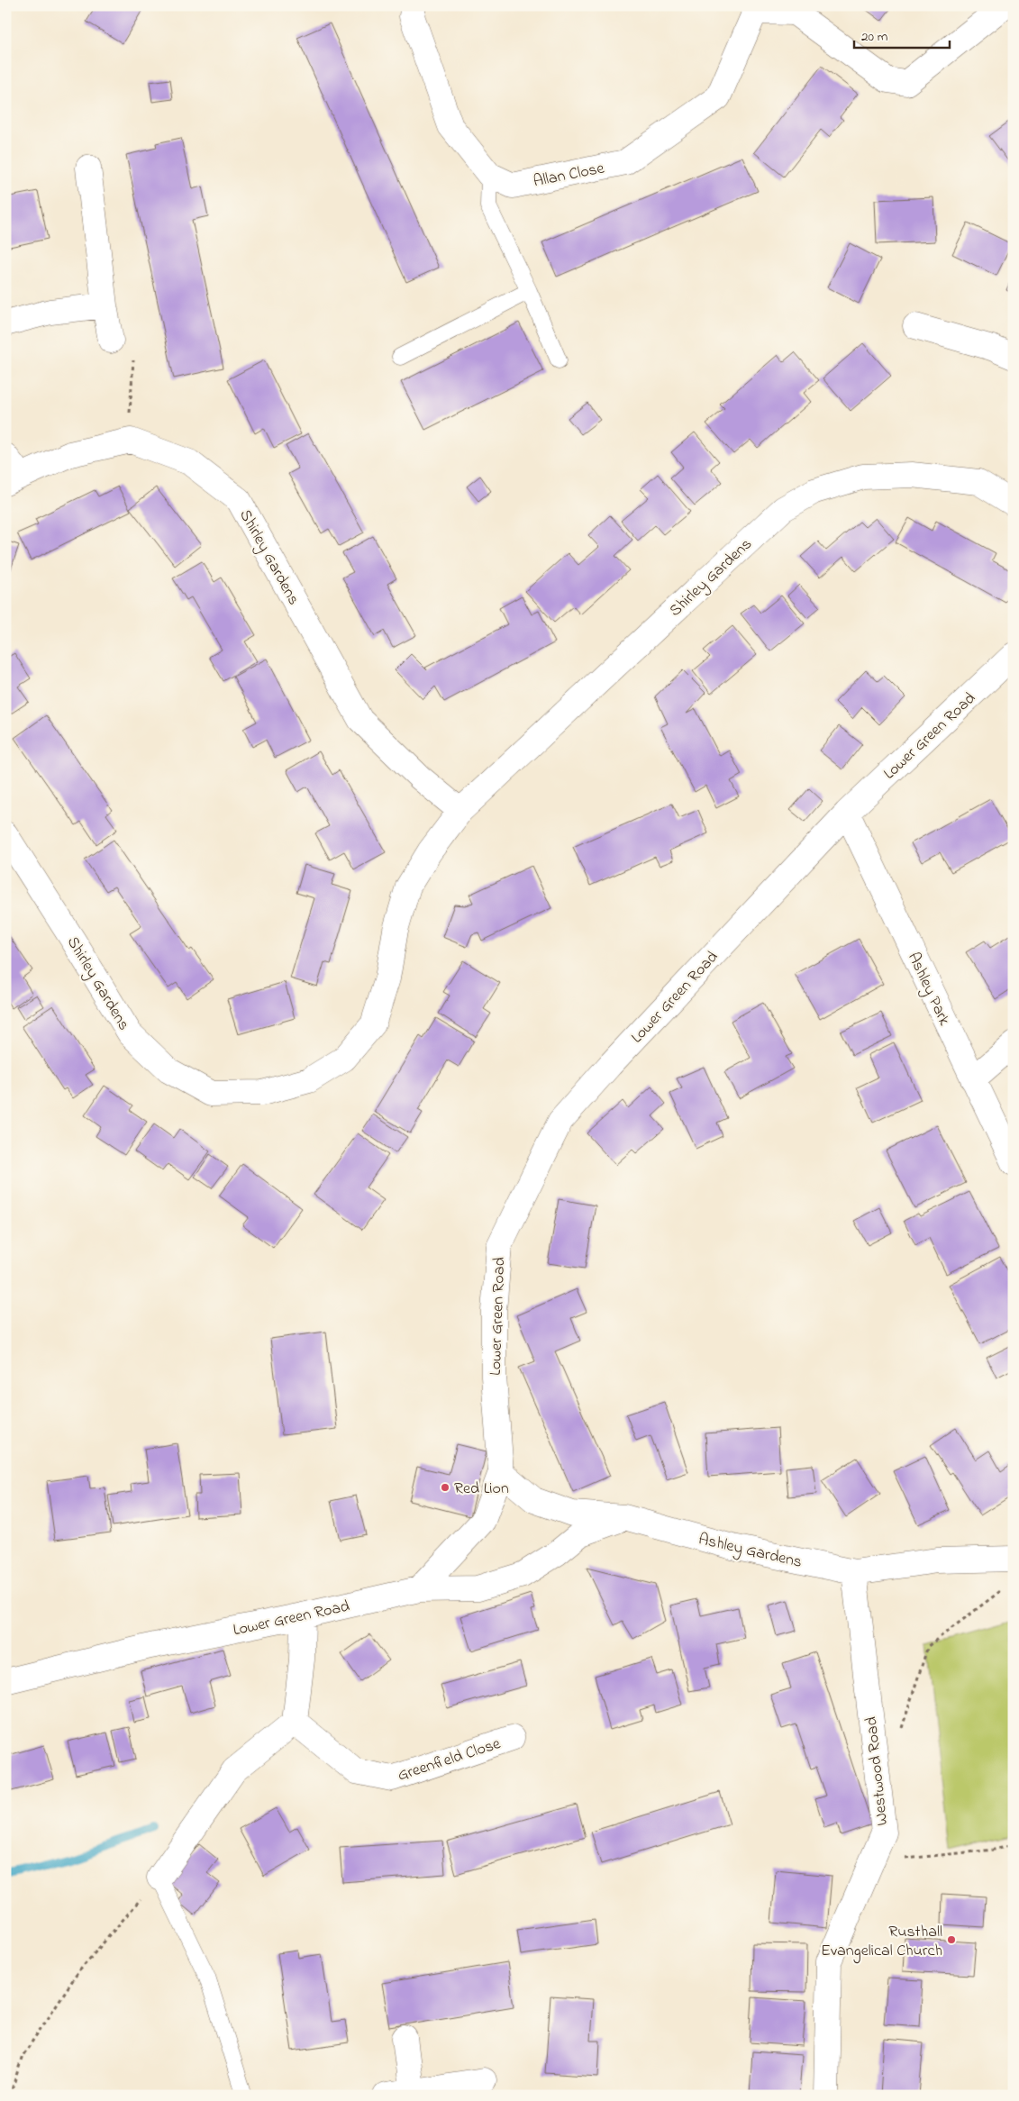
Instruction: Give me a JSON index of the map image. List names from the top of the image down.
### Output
{
  "streets": {
    "street": [
      "Allan Close",
      "Shirley Gardens",
      "Lower Green Road",
      "Ashley Park",
      "Ashley Gardens",
      "Greenfield Close",
      "Westwood Road"
    ]
  },
  "crossings": [
    ["Lower Green Road", "Ashley Park"],
    ["Lower Green Road", "Ashley Gardens"],
    ["Ashley Gardens", "Westwood Road"]
  ],
  "places": ["Red Lion", "Rusthall Evangelical Church"],
  "scale_bar": "20 m"
}
